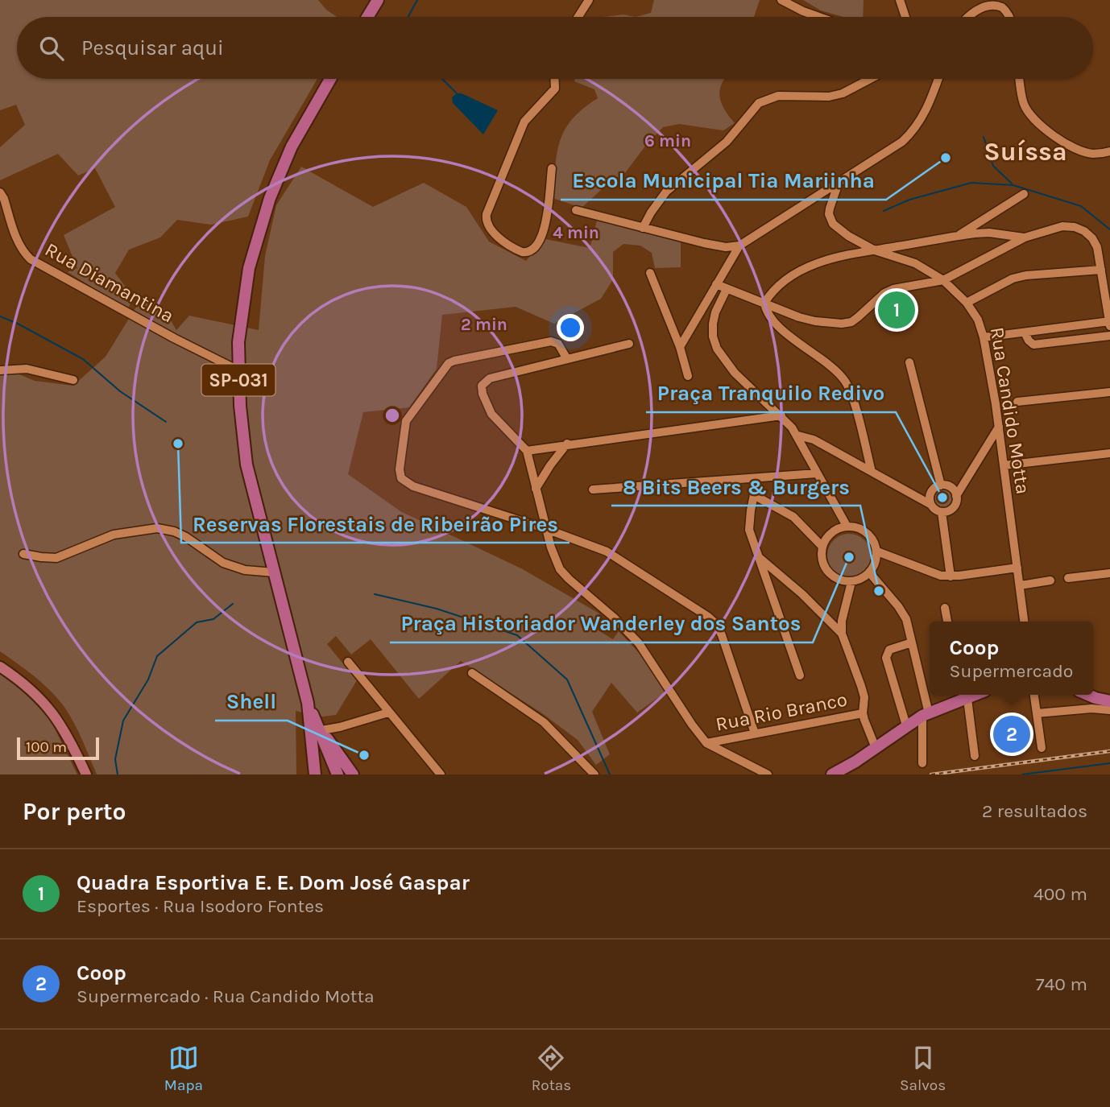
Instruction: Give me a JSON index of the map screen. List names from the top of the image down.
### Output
{
  "streets": {
    "highway": ["SP-031"],
    "street": ["Rua Diamantina", "Rua Candido Motta", "Rua Rio Branco"]
  },
  "crossings": [
    ["Rua Diamantina", "SP-031"]
  ],
  "districts": ["Suíssa"],
  "places": [
    "Escola Municipal Tia Mariinha",
    "Reservas Florestais de Ribeirão Pires",
    "Praça Tranquilo Redivo",
    "Praça Historiador Wanderley dos Santos",
    "8 Bits Beers & Burgers",
    "Shell"
  ],
  "scale_bar": "100 m",
  "page": {
    "search": "Pesquisar aqui",
    "pins": ["1", "2"],
    "popup": ["Coop", "Supermercado"],
    "scale": "100 m",
    "heading": ["Por perto", "2 resultados"],
    "list": [
      {
        "mark": "1",
        "name": "Quadra Esportiva E. E. Dom José Gaspar",
        "note": "Esportes · Rua Isodoro Fontes",
        "value": "400 m"
      },
      {
        "mark": "2",
        "name": "Coop",
        "note": "Supermercado · Rua Candido Motta",
        "value": "740 m"
      }
    ],
    "nav": ["Mapa", "Rotas", "Salvos"]
  },
  "rings": ["6 min", "4 min", "2 min"]
}
